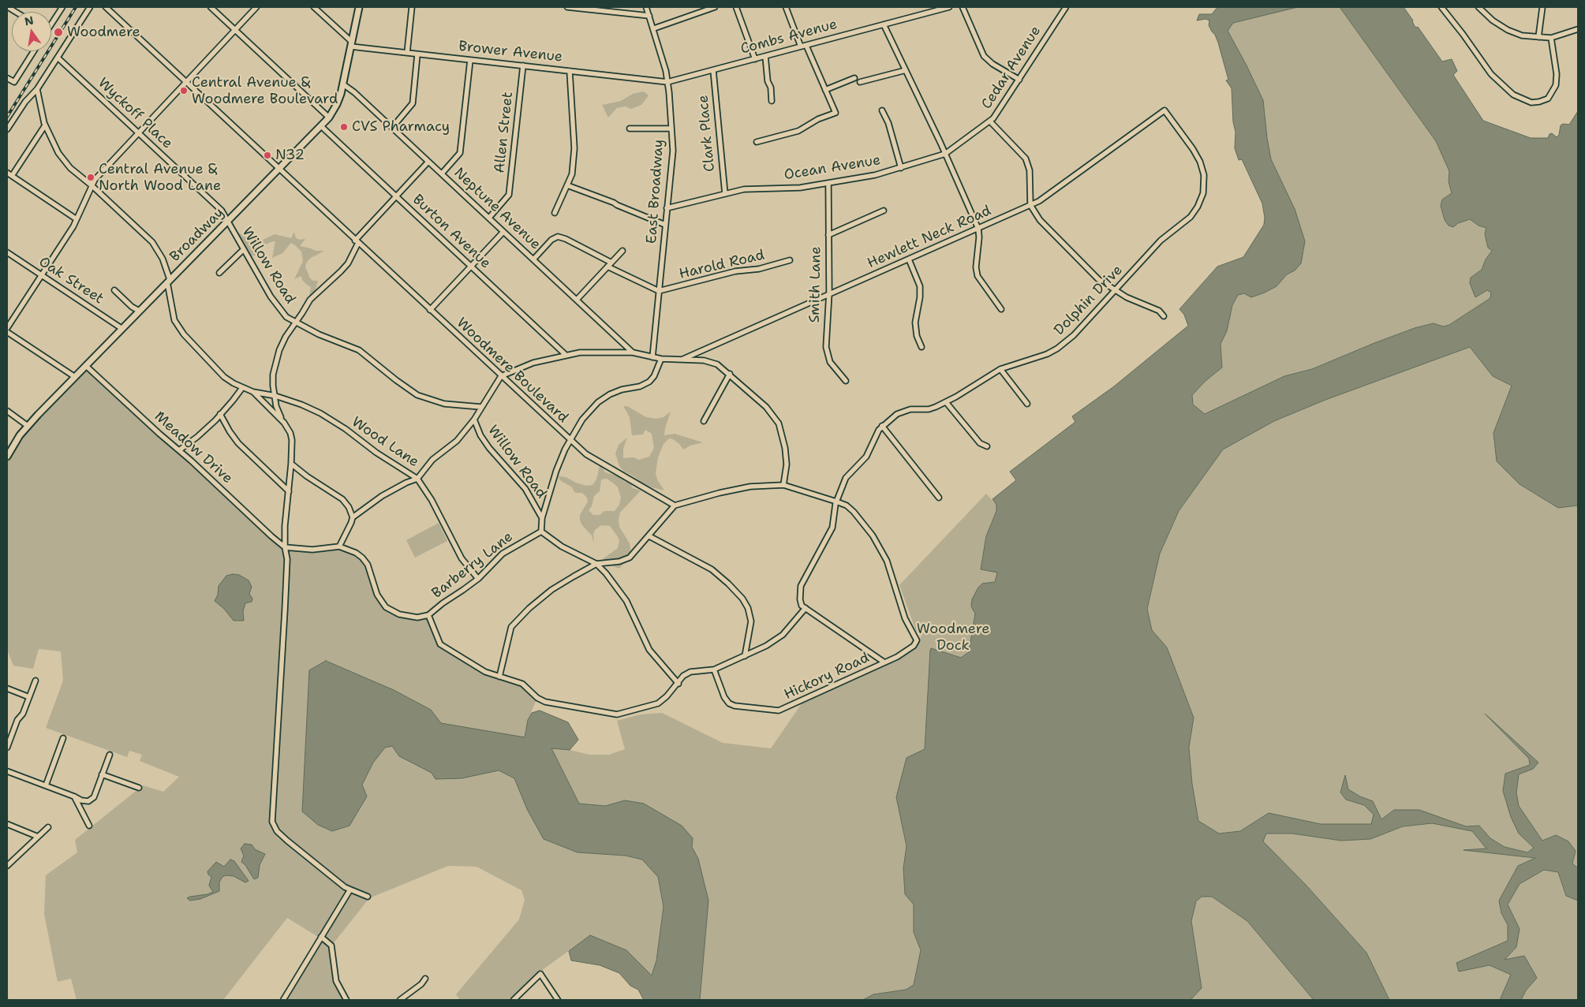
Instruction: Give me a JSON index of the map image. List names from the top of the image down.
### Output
{
  "streets": {
    "main road": ["Broadway"],
    "street": [
      "Combs Avenue",
      "Brower Avenue",
      "Cedar Avenue",
      "Wyckoff Place",
      "Allen Street",
      "Clark Place",
      "Ocean Avenue",
      "East Broadway",
      "Neptune Avenue",
      "Burton Avenue",
      "Hewlett Neck Road",
      "Harold Road",
      "Willow Road",
      "Oak Street",
      "Smith Lane",
      "Dolphin Drive",
      "Woodmere Boulevard",
      "Wood Lane",
      "Meadow Drive",
      "Barberry Lane",
      "Hickory Road"
    ]
  },
  "crossings": [
    ["Combs Avenue", "Brower Avenue"],
    ["Combs Avenue", "Clark Place"],
    ["Combs Avenue", "East Broadway"],
    ["Brower Avenue", "Allen Street"],
    ["Brower Avenue", "East Broadway"],
    ["Brower Avenue", "Broadway"],
    ["Cedar Avenue", "Ocean Avenue"],
    ["Wyckoff Place", "Broadway"],
    ["Wyckoff Place", "Willow Road"],
    ["Allen Street", "Neptune Avenue"],
    ["Clark Place", "Ocean Avenue"],
    ["Ocean Avenue", "East Broadway"],
    ["Ocean Avenue", "Smith Lane"],
    ["East Broadway", "Harold Road"],
    ["Neptune Avenue", "Broadway"],
    ["Burton Avenue", "Broadway"],
    ["Broadway", "Willow Road"],
    ["Broadway", "Oak Street"],
    ["Broadway", "Woodmere Boulevard"],
    ["Broadway", "Wood Lane"],
    ["Broadway", "Meadow Drive"],
    ["Hewlett Neck Road", "Smith Lane"],
    ["Hewlett Neck Road", "Dolphin Drive"],
    ["Dolphin Drive", "Hickory Road"],
    ["Wood Lane", "Barberry Lane"]
  ],
  "parks": ["Woodmere Dock"],
  "places": [
    "Woodmere",
    "Central Avenue & Woodmere Boulevard",
    "CVS Pharmacy",
    "N32",
    "Central Avenue & North Wood Lane"
  ],
  "north": "top"
}
